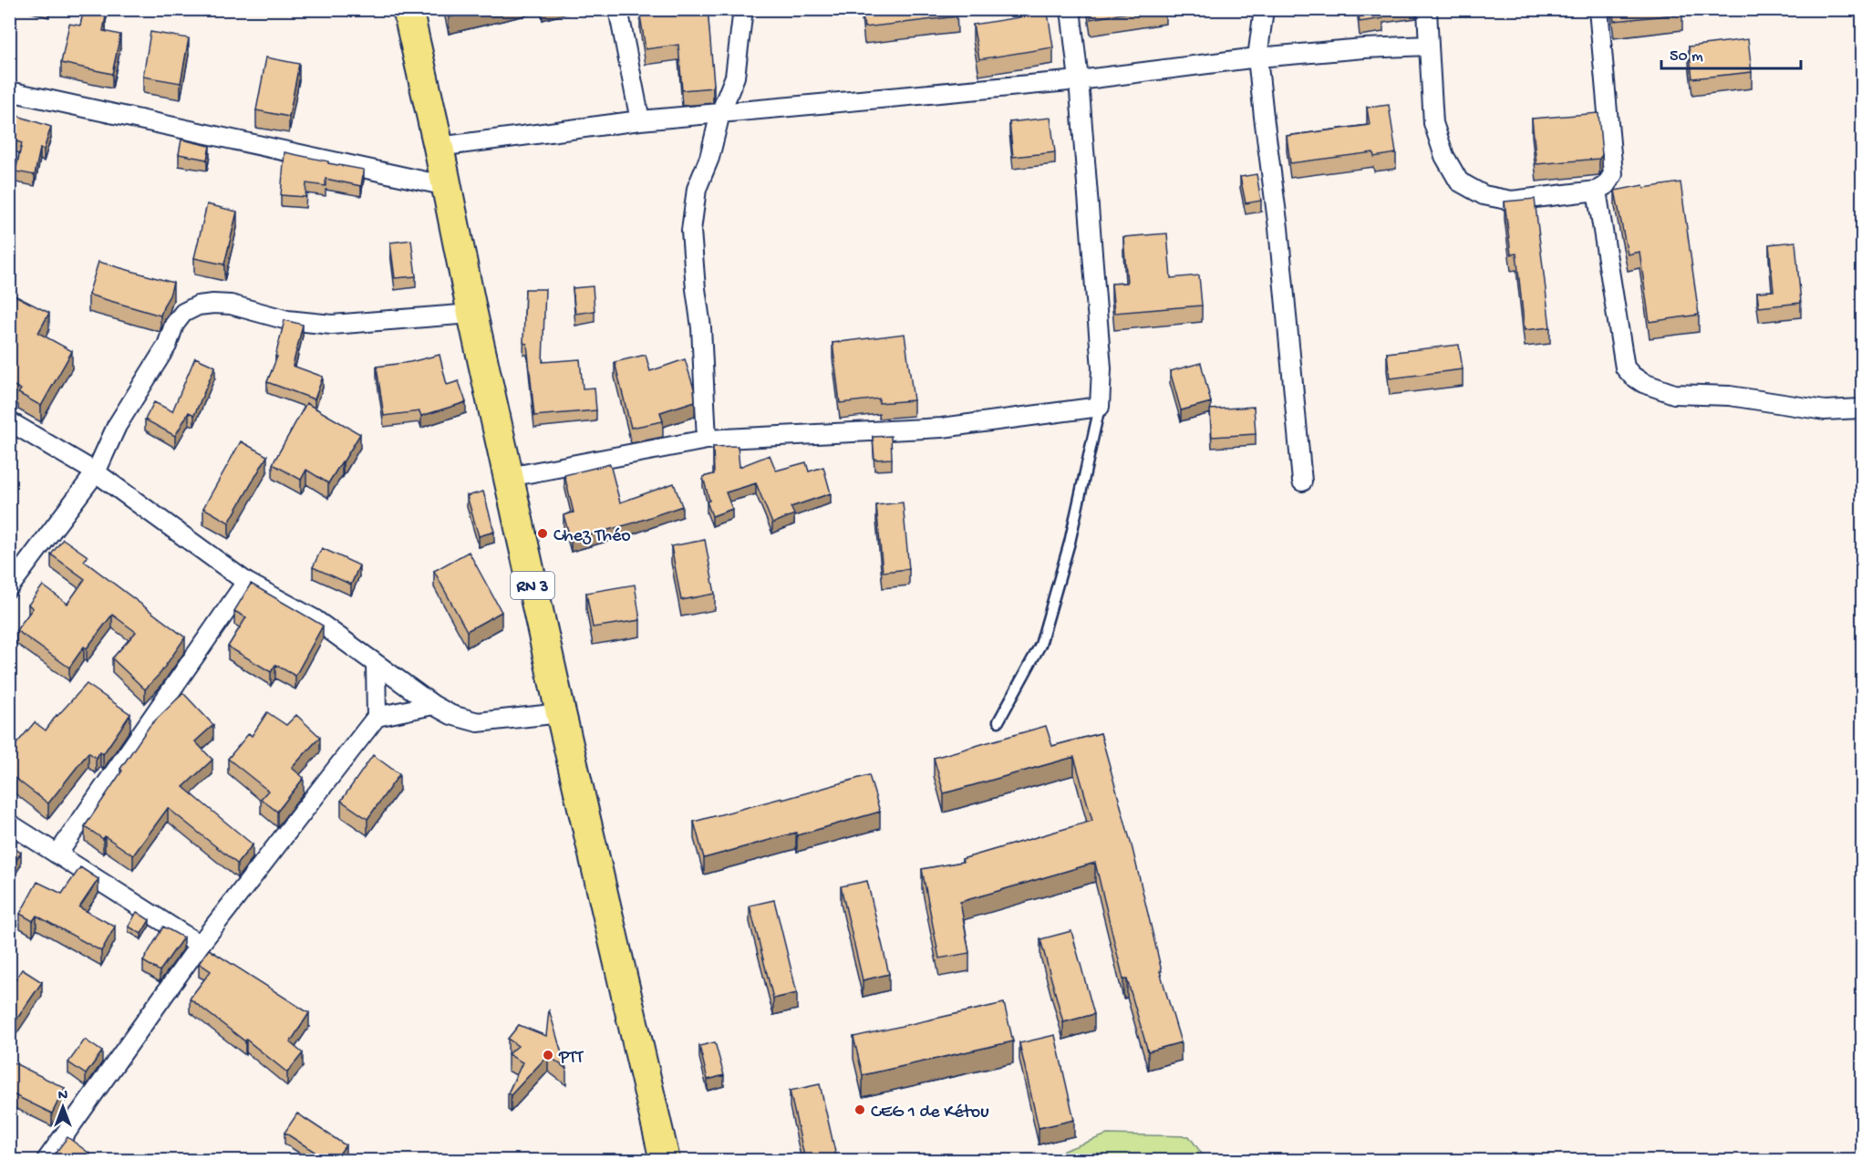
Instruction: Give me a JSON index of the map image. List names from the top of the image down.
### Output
{
  "streets": {
    "main road": ["RN 3"]
  },
  "places": ["Chez Théo", "PTT", "CEG 1 de Kétou"],
  "scale_bar": "50 m",
  "north": "top"
}
